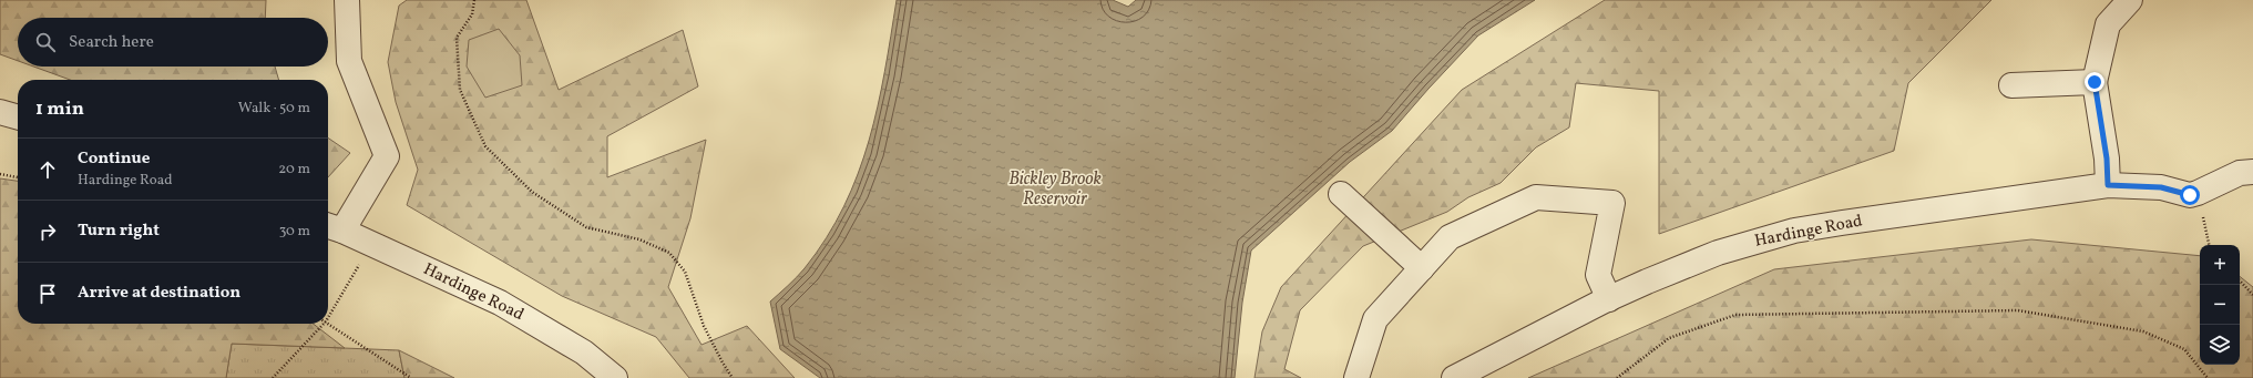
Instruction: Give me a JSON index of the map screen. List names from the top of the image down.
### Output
{
  "streets": {
    "street": ["Hardinge Road"]
  },
  "water": ["Bickley Brook Reservoir"],
  "page": {
    "search": "Search here",
    "heading": ["1 min", "Walk · 50 m"],
    "list": [
      ["Continue", "Hardinge Road", "20 m"],
      ["Turn right", "30 m"],
      "Arrive at destination"
    ],
    "map_buttons": ["+", "−"]
  }
}
